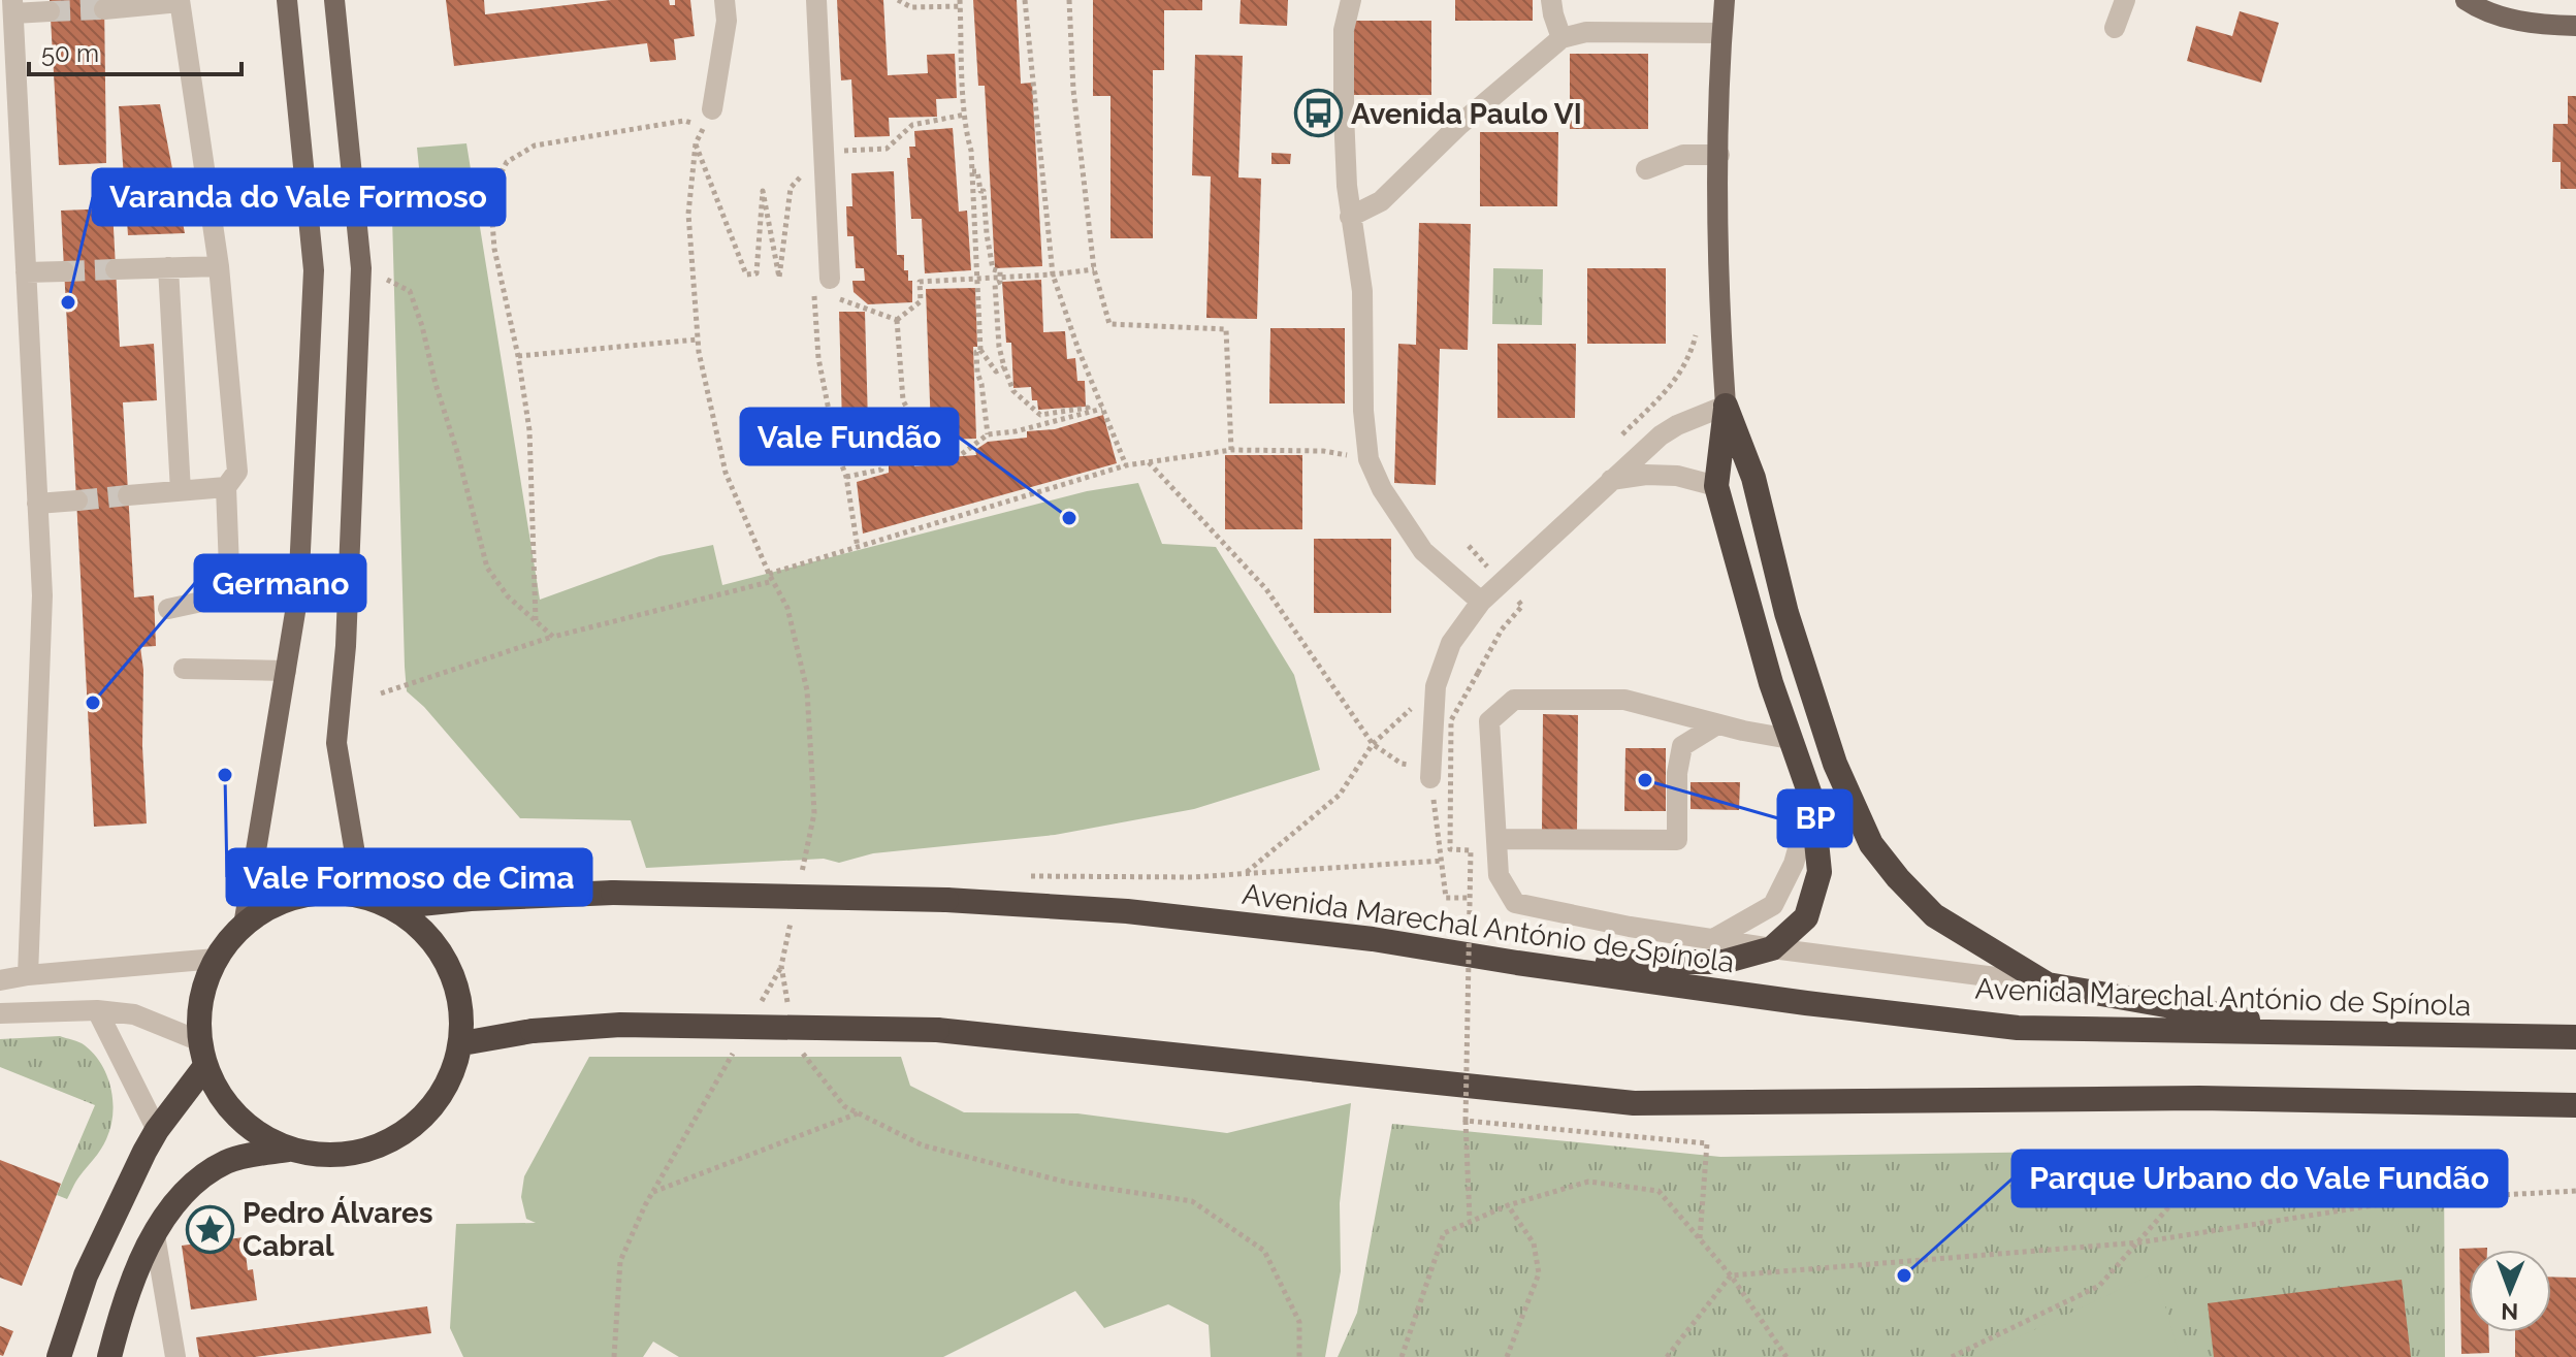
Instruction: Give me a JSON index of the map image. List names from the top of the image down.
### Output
{
  "streets": {
    "highway": ["Avenida Marechal António de Spínola"]
  },
  "places": {
    "bus stop": ["Avenida Paulo VI"],
    "other": [
      "Varanda do Vale Formoso",
      "Vale Fundão",
      "Germano",
      "Vale Formoso de Cima",
      "BP",
      "Parque Urbano do Vale Fundão"
    ],
    "place": ["Pedro Álvares Cabral"]
  },
  "scale_bar": "50 m",
  "north": "bottom"
}
